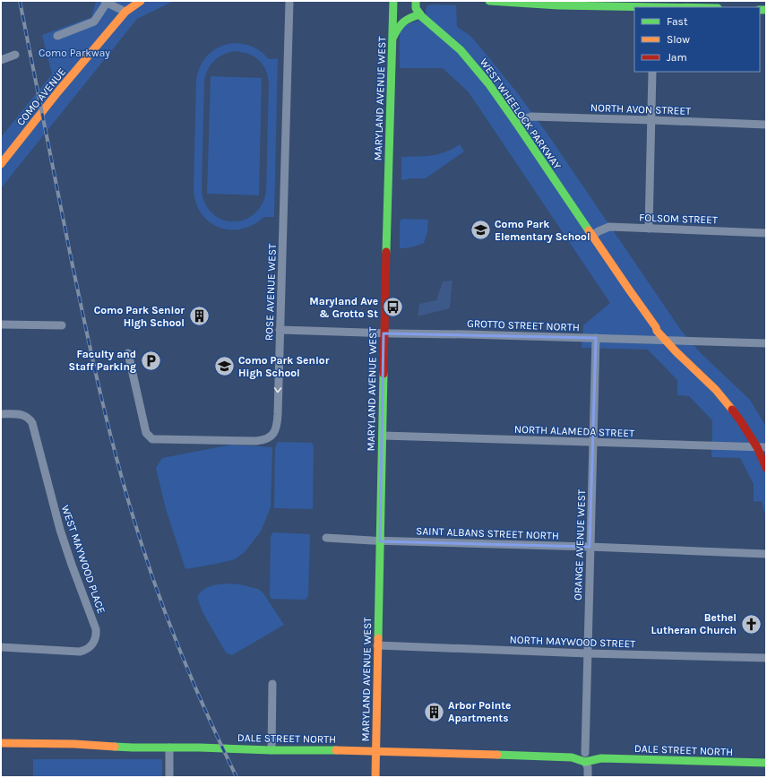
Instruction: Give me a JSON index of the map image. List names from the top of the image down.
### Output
{
  "streets": {
    "street": [
      "COMO AVENUE",
      "MARYLAND AVENUE WEST",
      "NORTH AVON STREET",
      "WEST WHEELOCK PARKWAY",
      "FOLSOM STREET",
      "ROSE AVENUE WEST",
      "GROTTO STREET NORTH",
      "NORTH ALAMEDA STREET",
      "SAINT ALBANS STREET NORTH",
      "ORANGE AVENUE WEST",
      "WEST MAYWOOD PLACE",
      "NORTH MAYWOOD STREET",
      "DALE STREET NORTH"
    ]
  },
  "crossings": [
    ["MARYLAND AVENUE WEST", "GROTTO STREET NORTH"],
    ["MARYLAND AVENUE WEST", "NORTH ALAMEDA STREET"],
    ["MARYLAND AVENUE WEST", "SAINT ALBANS STREET NORTH"],
    ["MARYLAND AVENUE WEST", "NORTH MAYWOOD STREET"],
    ["MARYLAND AVENUE WEST", "DALE STREET NORTH"],
    ["NORTH AVON STREET", "WEST WHEELOCK PARKWAY"],
    ["WEST WHEELOCK PARKWAY", "FOLSOM STREET"],
    ["WEST WHEELOCK PARKWAY", "GROTTO STREET NORTH"],
    ["WEST WHEELOCK PARKWAY", "NORTH ALAMEDA STREET"],
    ["ROSE AVENUE WEST", "GROTTO STREET NORTH"],
    ["GROTTO STREET NORTH", "ORANGE AVENUE WEST"],
    ["NORTH ALAMEDA STREET", "ORANGE AVENUE WEST"],
    ["SAINT ALBANS STREET NORTH", "ORANGE AVENUE WEST"],
    ["ORANGE AVENUE WEST", "NORTH MAYWOOD STREET"],
    ["ORANGE AVENUE WEST", "DALE STREET NORTH"]
  ],
  "parks": ["Como Parkway"],
  "places": {
    "school or university": ["Como Park Elementary School", "Como Park Senior High School"],
    "bus stop": ["Maryland Ave & Grotto St"],
    "building": ["Como Park Senior HIgh School", "Arbor Pointe Apartments"],
    "parking": ["Faculty and Staff Parking"],
    "church": ["Bethel Lutheran Church"]
  },
  "legend": ["Fast", "Slow", "Jam"]
}
